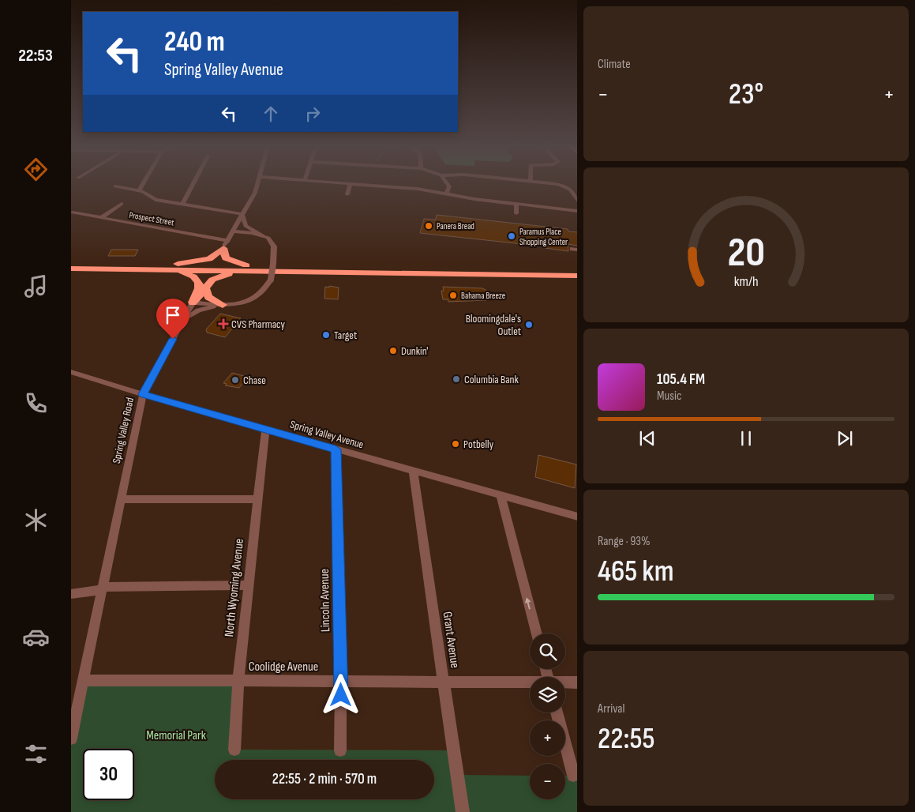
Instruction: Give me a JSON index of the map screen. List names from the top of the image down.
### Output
{
  "streets": {
    "street": [
      "Prospect Street",
      "Spring Valley Road",
      "Spring Valley Avenue",
      "North Wyoming Avenue",
      "Lincoln Avenue",
      "Grant Avenue",
      "Coolidge Avenue"
    ]
  },
  "crossings": [
    ["Spring Valley Road", "Spring Valley Avenue"],
    ["Spring Valley Road", "Coolidge Avenue"],
    ["Spring Valley Avenue", "North Wyoming Avenue"],
    ["Spring Valley Avenue", "Lincoln Avenue"],
    ["Spring Valley Avenue", "Grant Avenue"],
    ["North Wyoming Avenue", "Coolidge Avenue"],
    ["Lincoln Avenue", "Coolidge Avenue"],
    ["Grant Avenue", "Coolidge Avenue"]
  ],
  "parks": ["Memorial Park"],
  "places": {
    "other": [
      "Panera Bread",
      "Paramus Place Shopping Center",
      "Bahama Breeze",
      "Bloomingdale's Outlet",
      "Target",
      "Dunkin'",
      "Columbia Bank",
      "Chase",
      "Potbelly"
    ],
    "health": ["CVS Pharmacy"]
  },
  "page": {
    "tabs": "22:53",
    "tile": [
      "Climate",
      ["Range · 93%", "465 km"],
      ["Arrival", "22:55"]
    ],
    "turn": ["240 m", "Spring Valley Avenue"],
    "heat": ["−", "23°", "+"],
    "song": ["105.4 FM", "Music"],
    "map_buttons": ["+", "−"],
    "limit": "30",
    "trip": "22:55 · 2 min · 570 m",
    "gauge": ["20", "km/h"]
  }
}
